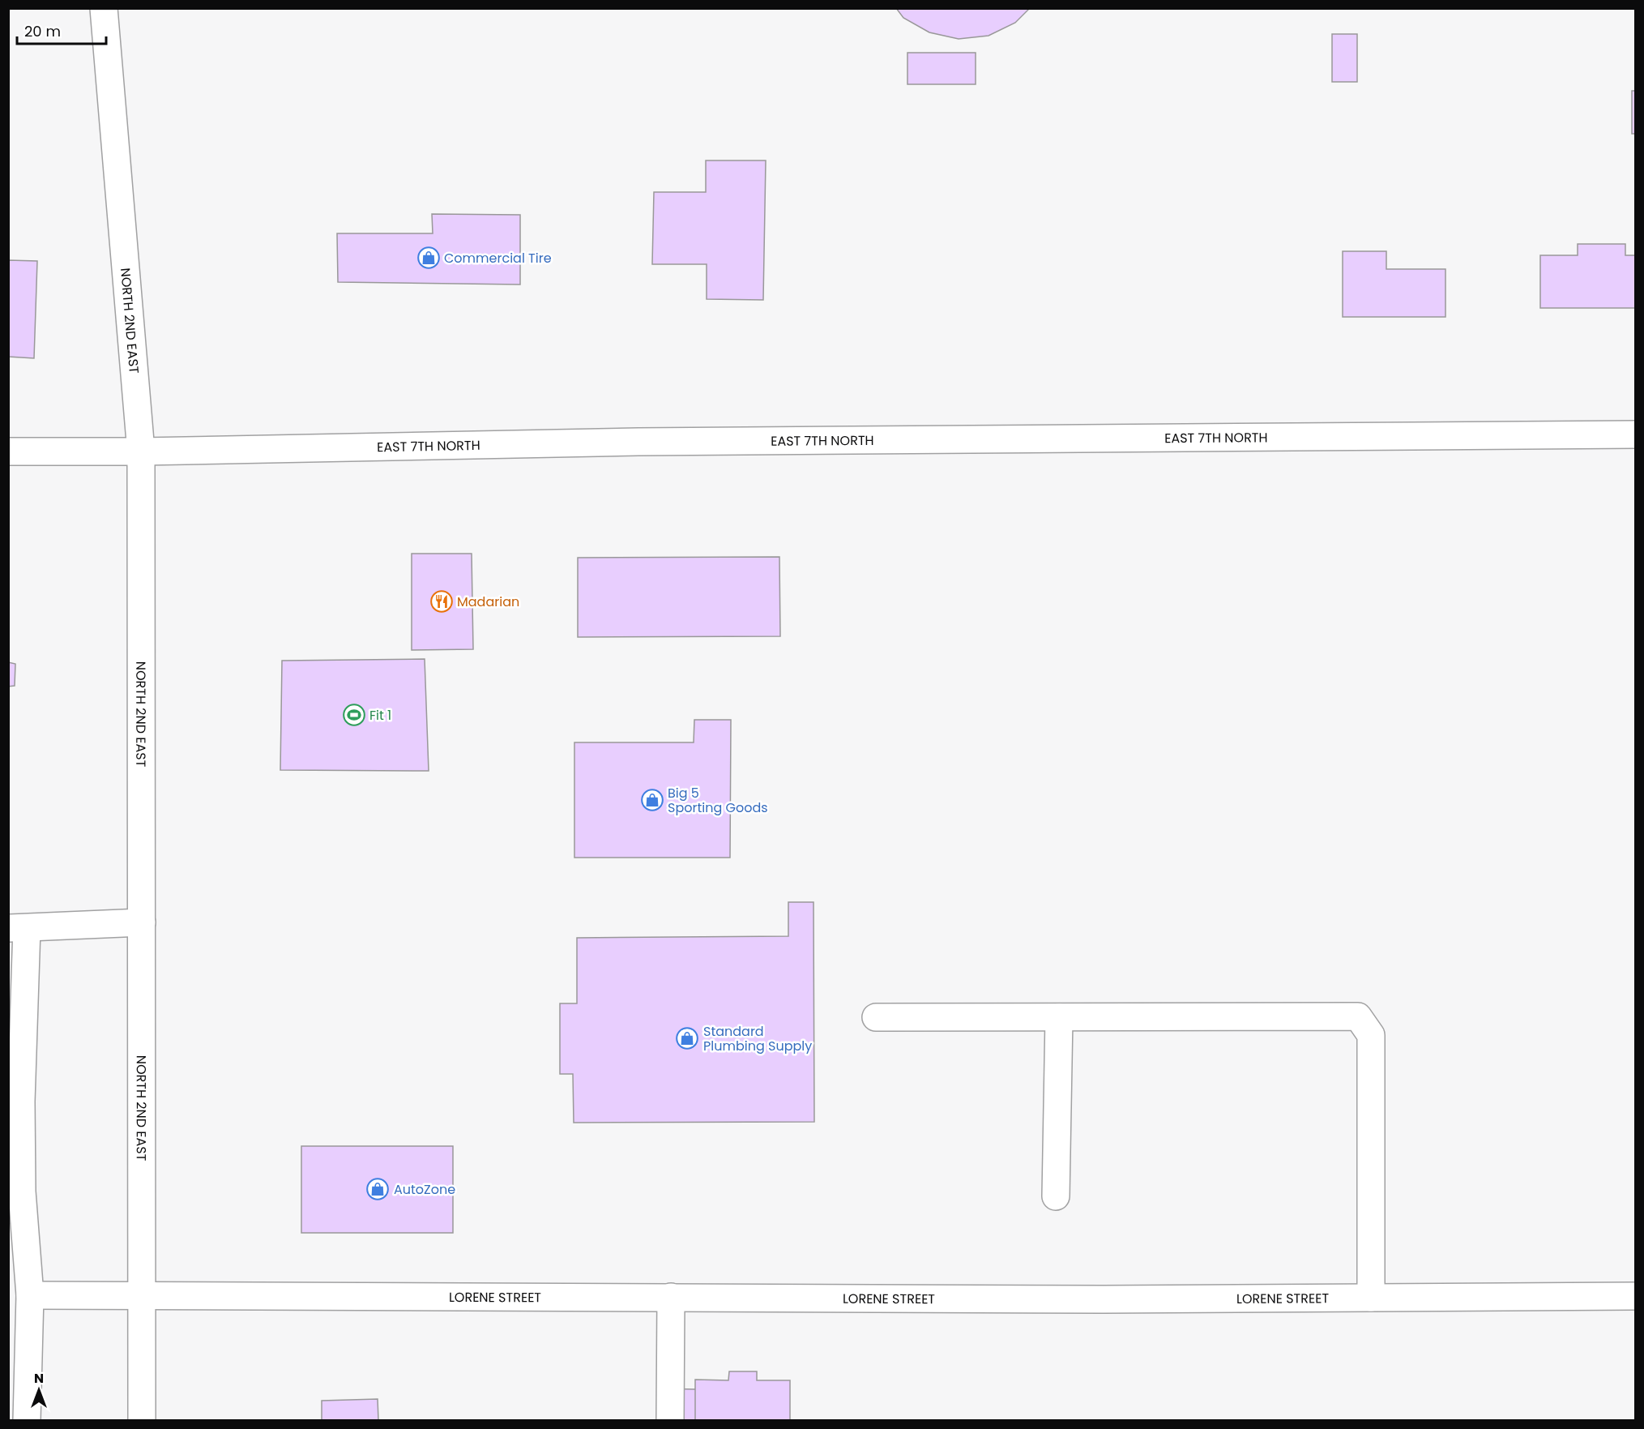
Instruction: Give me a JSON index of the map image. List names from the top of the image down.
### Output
{
  "streets": {
    "street": ["NORTH 2ND EAST", "EAST 7TH NORTH", "LORENE STREET"]
  },
  "crossings": [
    ["NORTH 2ND EAST", "EAST 7TH NORTH"],
    ["NORTH 2ND EAST", "LORENE STREET"]
  ],
  "places": {
    "shop": [
      "Commercial Tire",
      "Big 5 Sporting Goods",
      "Standard Plumbing Supply",
      "AutoZone"
    ],
    "restaurant": ["Madarian"],
    "sports": ["Fit 1"]
  },
  "scale_bar": "20 m",
  "north": "top"
}
